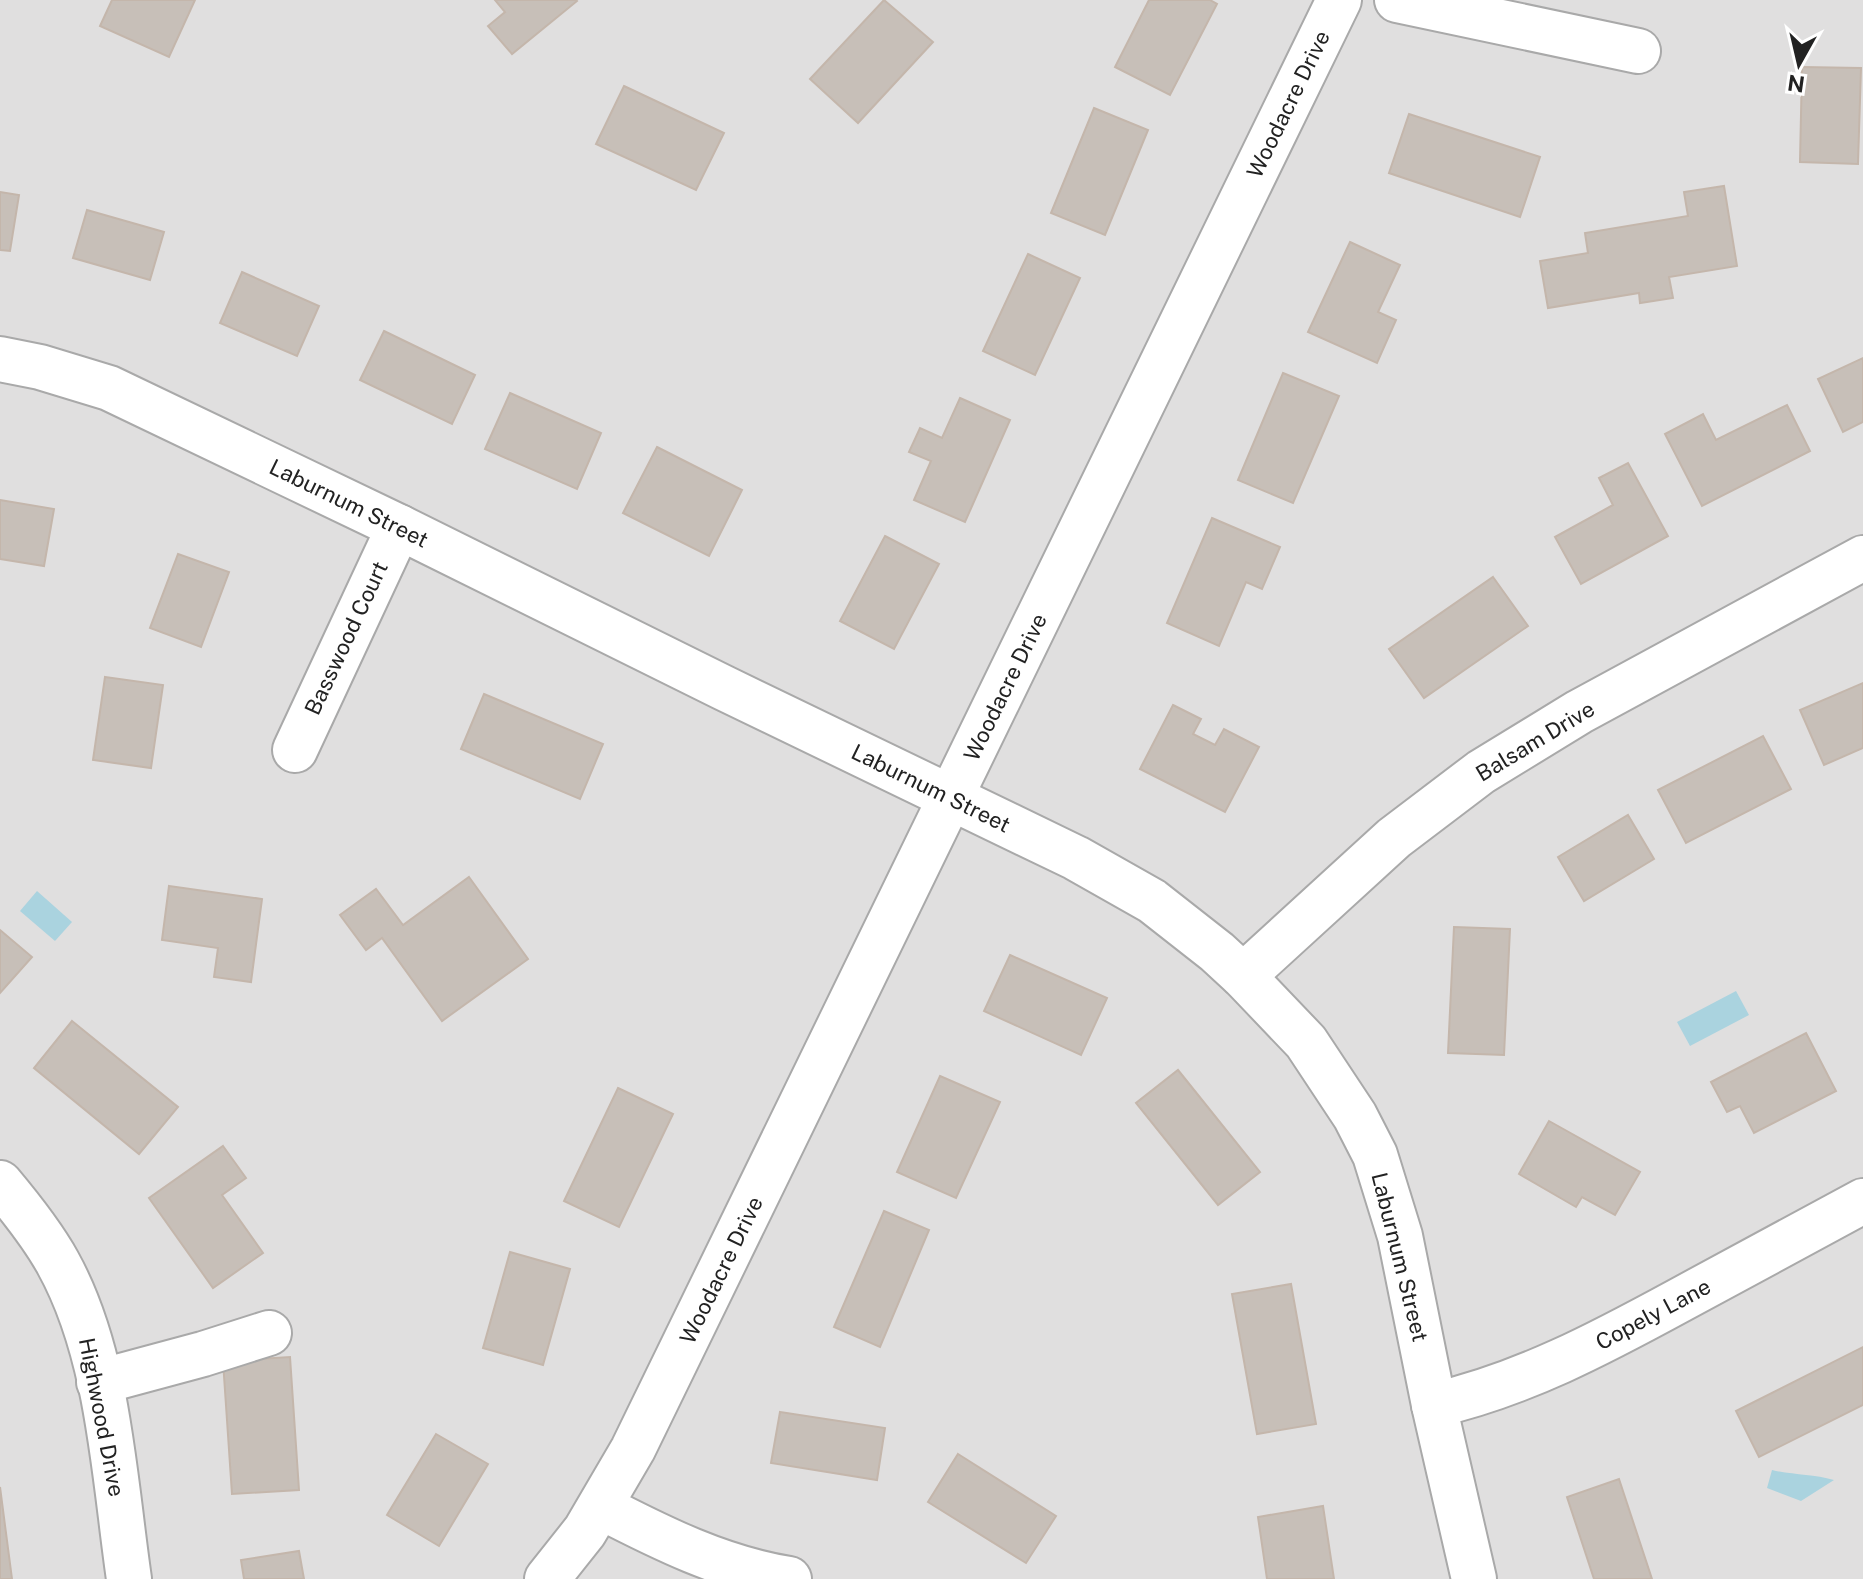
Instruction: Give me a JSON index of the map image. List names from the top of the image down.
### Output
{
  "streets": {
    "street": [
      "Woodacre Drive",
      "Laburnum Street",
      "Basswood Court",
      "Balsam Drive",
      "Copely Lane",
      "Highwood Drive"
    ]
  },
  "crossings": [
    ["Woodacre Drive", "Laburnum Street"],
    ["Laburnum Street", "Basswood Court"],
    ["Laburnum Street", "Balsam Drive"],
    ["Laburnum Street", "Copely Lane"]
  ],
  "north": "bottom"
}
